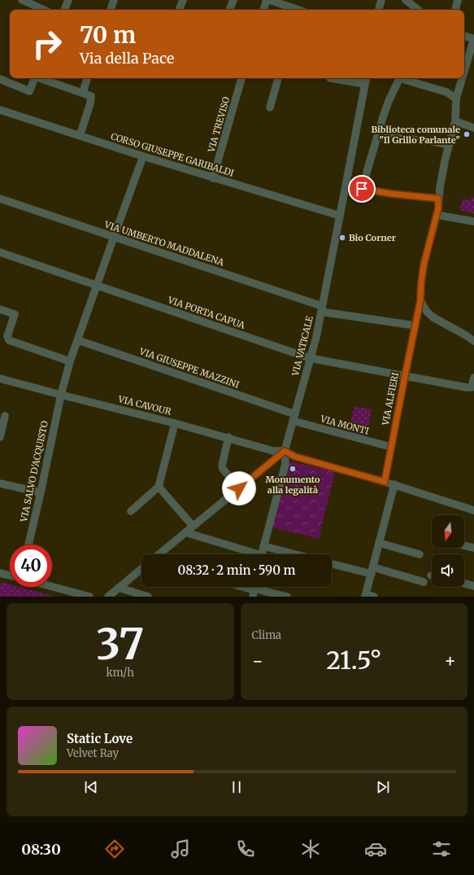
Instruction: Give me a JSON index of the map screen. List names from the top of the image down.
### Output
{
  "streets": {
    "street": [
      "VIA TREVISO",
      "CORSO GIUSEPPE GARIBALDI",
      "VIA UMBERTO MADDALENA",
      "VIA PORTA CAPUA",
      "VIA VATICALE",
      "VIA GIUSEPPE MAZZINI",
      "VIA ALFIERI",
      "VIA CAVOUR",
      "VIA MONTI",
      "VIA SALVO D'ACQUISTO"
    ]
  },
  "crossings": [
    ["VIA TREVISO", "CORSO GIUSEPPE GARIBALDI"],
    ["CORSO GIUSEPPE GARIBALDI", "VIA VATICALE"],
    ["CORSO GIUSEPPE GARIBALDI", "VIA SALVO D'ACQUISTO"],
    ["VIA UMBERTO MADDALENA", "VIA VATICALE"],
    ["VIA UMBERTO MADDALENA", "VIA ALFIERI"],
    ["VIA UMBERTO MADDALENA", "VIA SALVO D'ACQUISTO"],
    ["VIA PORTA CAPUA", "VIA VATICALE"],
    ["VIA PORTA CAPUA", "VIA ALFIERI"],
    ["VIA PORTA CAPUA", "VIA SALVO D'ACQUISTO"],
    ["VIA VATICALE", "VIA GIUSEPPE MAZZINI"],
    ["VIA VATICALE", "VIA CAVOUR"],
    ["VIA VATICALE", "VIA MONTI"],
    ["VIA GIUSEPPE MAZZINI", "VIA MONTI"],
    ["VIA GIUSEPPE MAZZINI", "VIA SALVO D'ACQUISTO"],
    ["VIA ALFIERI", "VIA CAVOUR"],
    ["VIA ALFIERI", "VIA MONTI"],
    ["VIA CAVOUR", "VIA SALVO D'ACQUISTO"]
  ],
  "places": ["Biblioteca comunale \"Il Grillo Parlante\"", "Bio Corner", "Monumento alla legalità"],
  "north": "bottom",
  "page": {
    "turn": ["70 m", "Via della Pace"],
    "limit": "40",
    "trip": "08:32 · 2 min · 590 m",
    "tile": [
      ["37", "km/h"],
      "Clima"
    ],
    "heat": ["−", "21.5°", "+"],
    "song": ["Static Love", "Velvet Ray"],
    "tabs": "08:30"
  }
}
